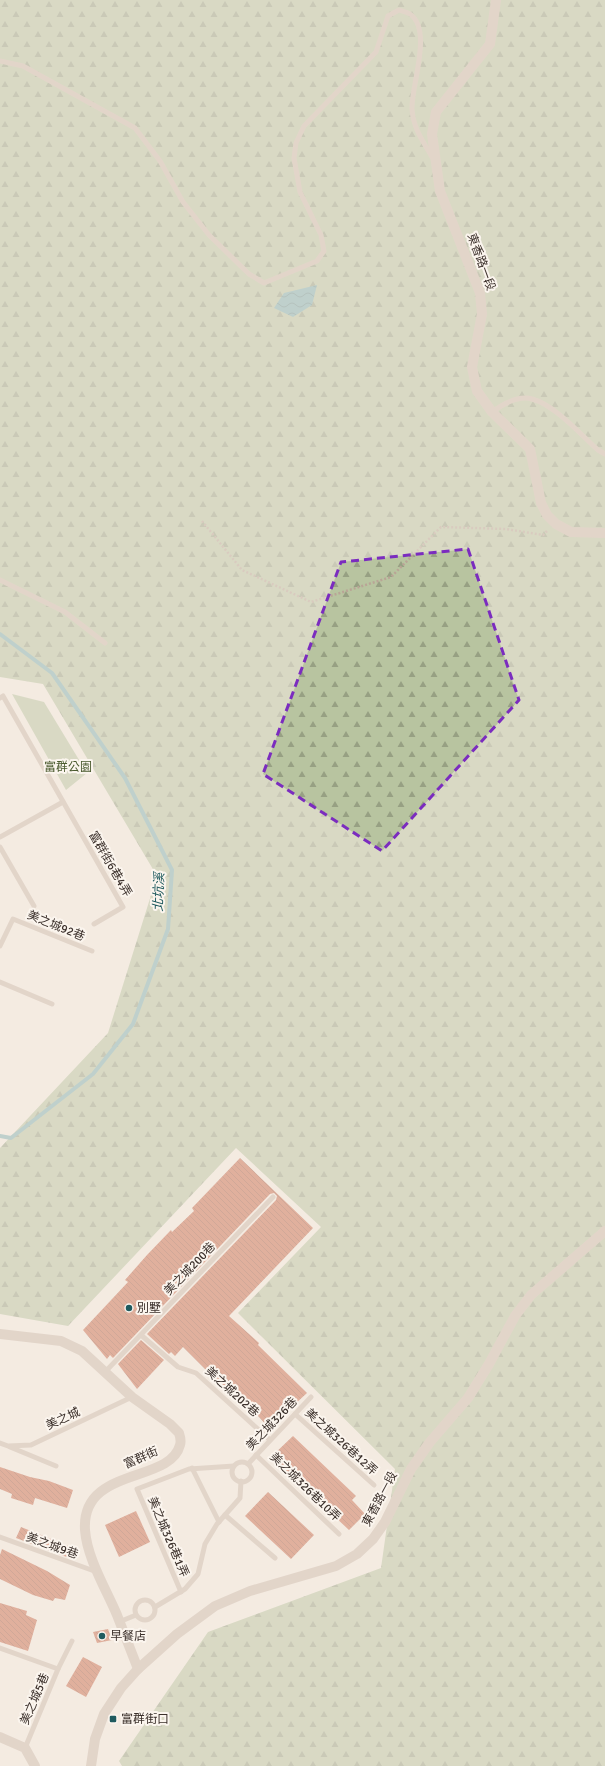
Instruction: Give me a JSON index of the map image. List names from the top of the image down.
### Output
{
  "streets": {
    "street": ["東香路一段", "富群街"],
    "lane": [
      "富群街6巷4弄",
      "美之城92巷",
      "美之城200巷",
      "美之城202巷",
      "美之城",
      "美之城326巷",
      "美之城326巷12弄",
      "美之城326巷10弄",
      "美之城326巷1弄",
      "美之城9巷",
      "美之城5巷"
    ]
  },
  "crossings": [
    ["東香路一段", "富群街"],
    ["美之城200巷", "美之城202巷"],
    ["美之城200巷", "富群街"],
    ["美之城202巷", "美之城326巷"],
    ["美之城", "富群街"],
    ["美之城326巷", "美之城326巷12弄"],
    ["美之城326巷", "美之城326巷10弄"],
    ["富群街", "美之城9巷"]
  ],
  "water": ["北坑溪"],
  "parks": ["富群公園"],
  "places": {
    "other": ["別墅", "早餐店"],
    "transit": ["富群街口"]
  }
}
